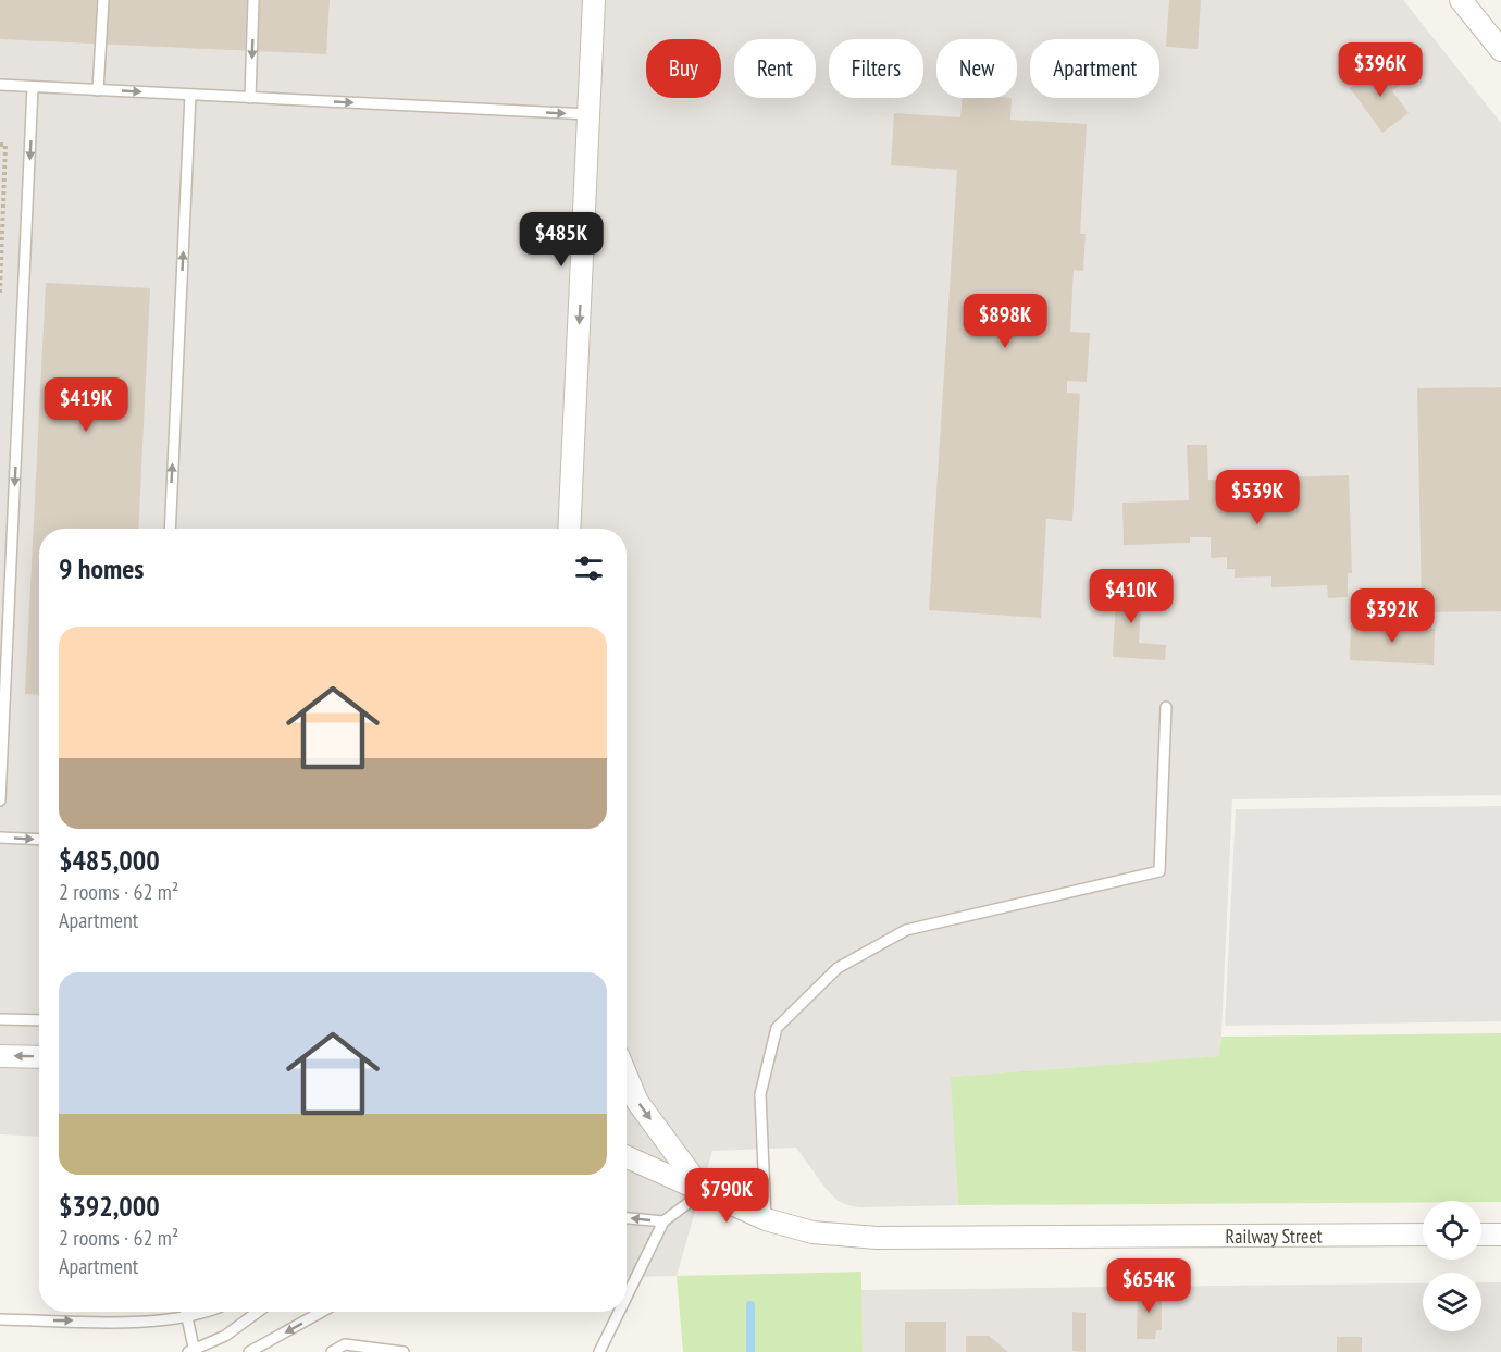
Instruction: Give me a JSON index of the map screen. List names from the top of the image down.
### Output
{
  "streets": {
    "street": ["Railway Street"]
  },
  "page": {
    "chip": [
      "Buy",
      "Rent",
      "Filters",
      "New",
      "Apartment"
    ],
    "price": [
      "$396K",
      "$485K",
      "$898K",
      "$419K",
      "$539K",
      "$410K",
      "$392K",
      "$790K",
      "$654K"
    ],
    "heading": "9 homes",
    "list": [
      {
        "name": "$485,000",
        "note": "2 rooms · 62 m² · Apartment"
      },
      {
        "name": "$392,000",
        "note": "2 rooms · 62 m² · Apartment"
      }
    ]
  }
}
